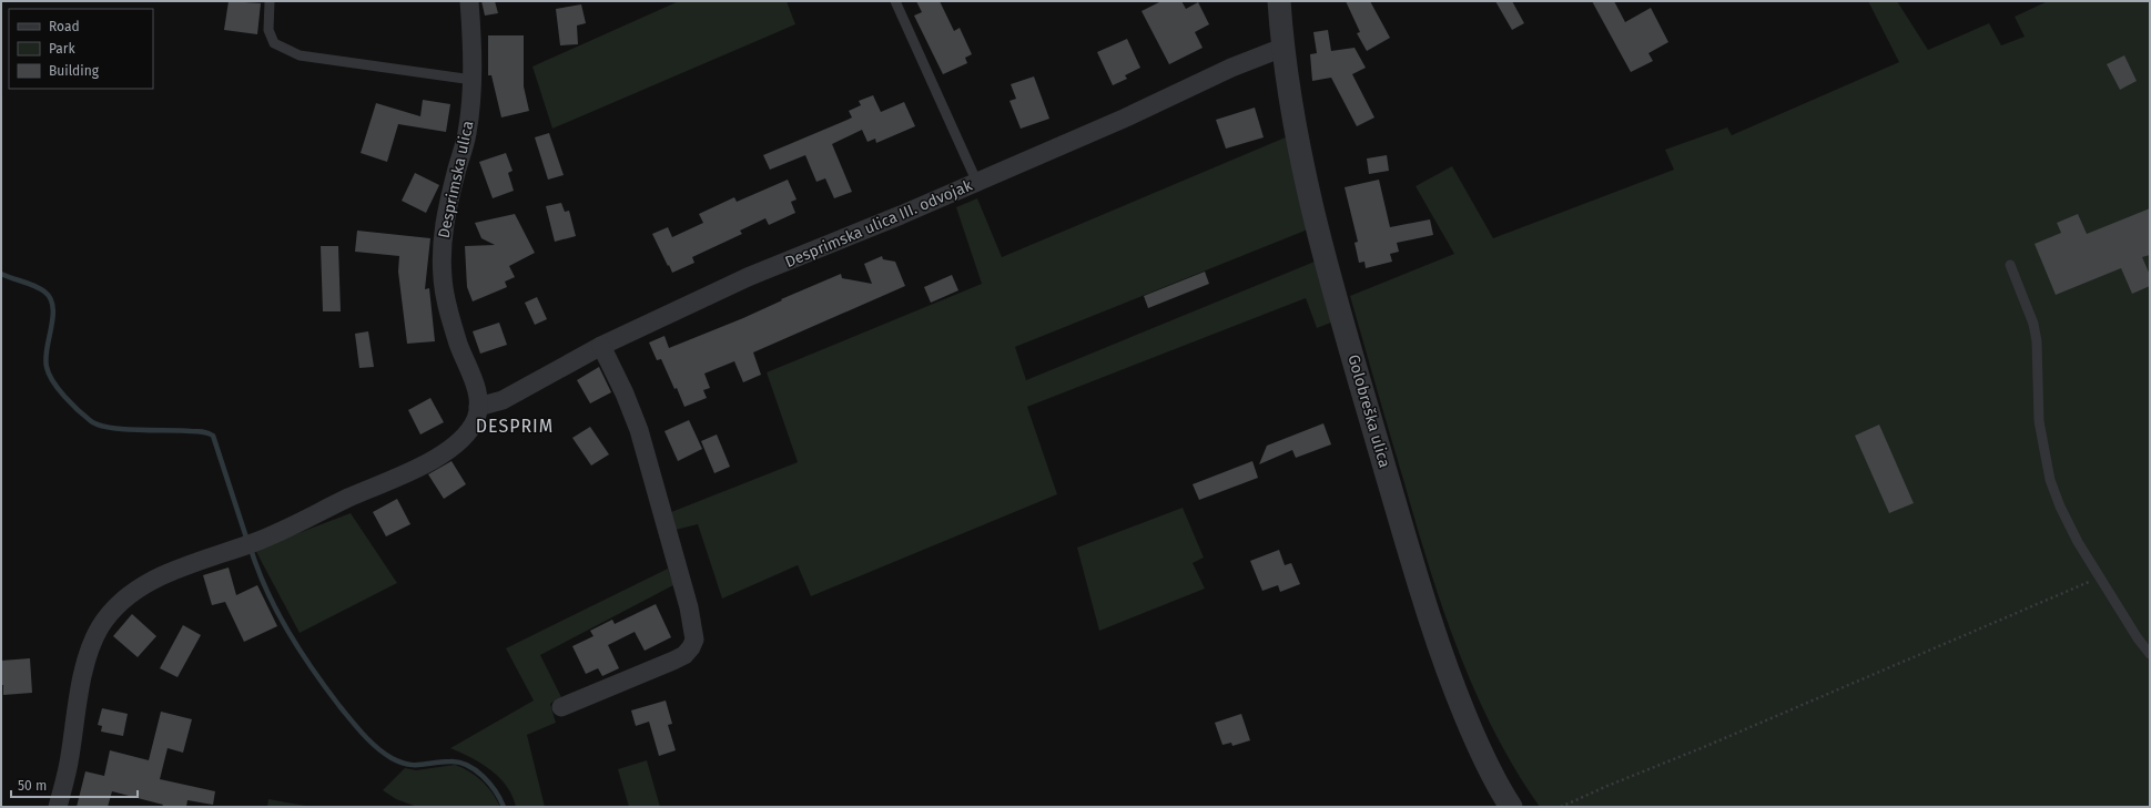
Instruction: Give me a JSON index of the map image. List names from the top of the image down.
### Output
{
  "streets": {
    "street": ["Desprimska ulica", "Desprimska ulica III. odvojak", "Golobreška ulica"]
  },
  "crossings": [
    ["Desprimska ulica", "Desprimska ulica III. odvojak"],
    ["Desprimska ulica III. odvojak", "Golobreška ulica"]
  ],
  "districts": ["DESPRIM"],
  "legend": ["Road", "Park", "Building"],
  "scale_bar": "50 m"
}
